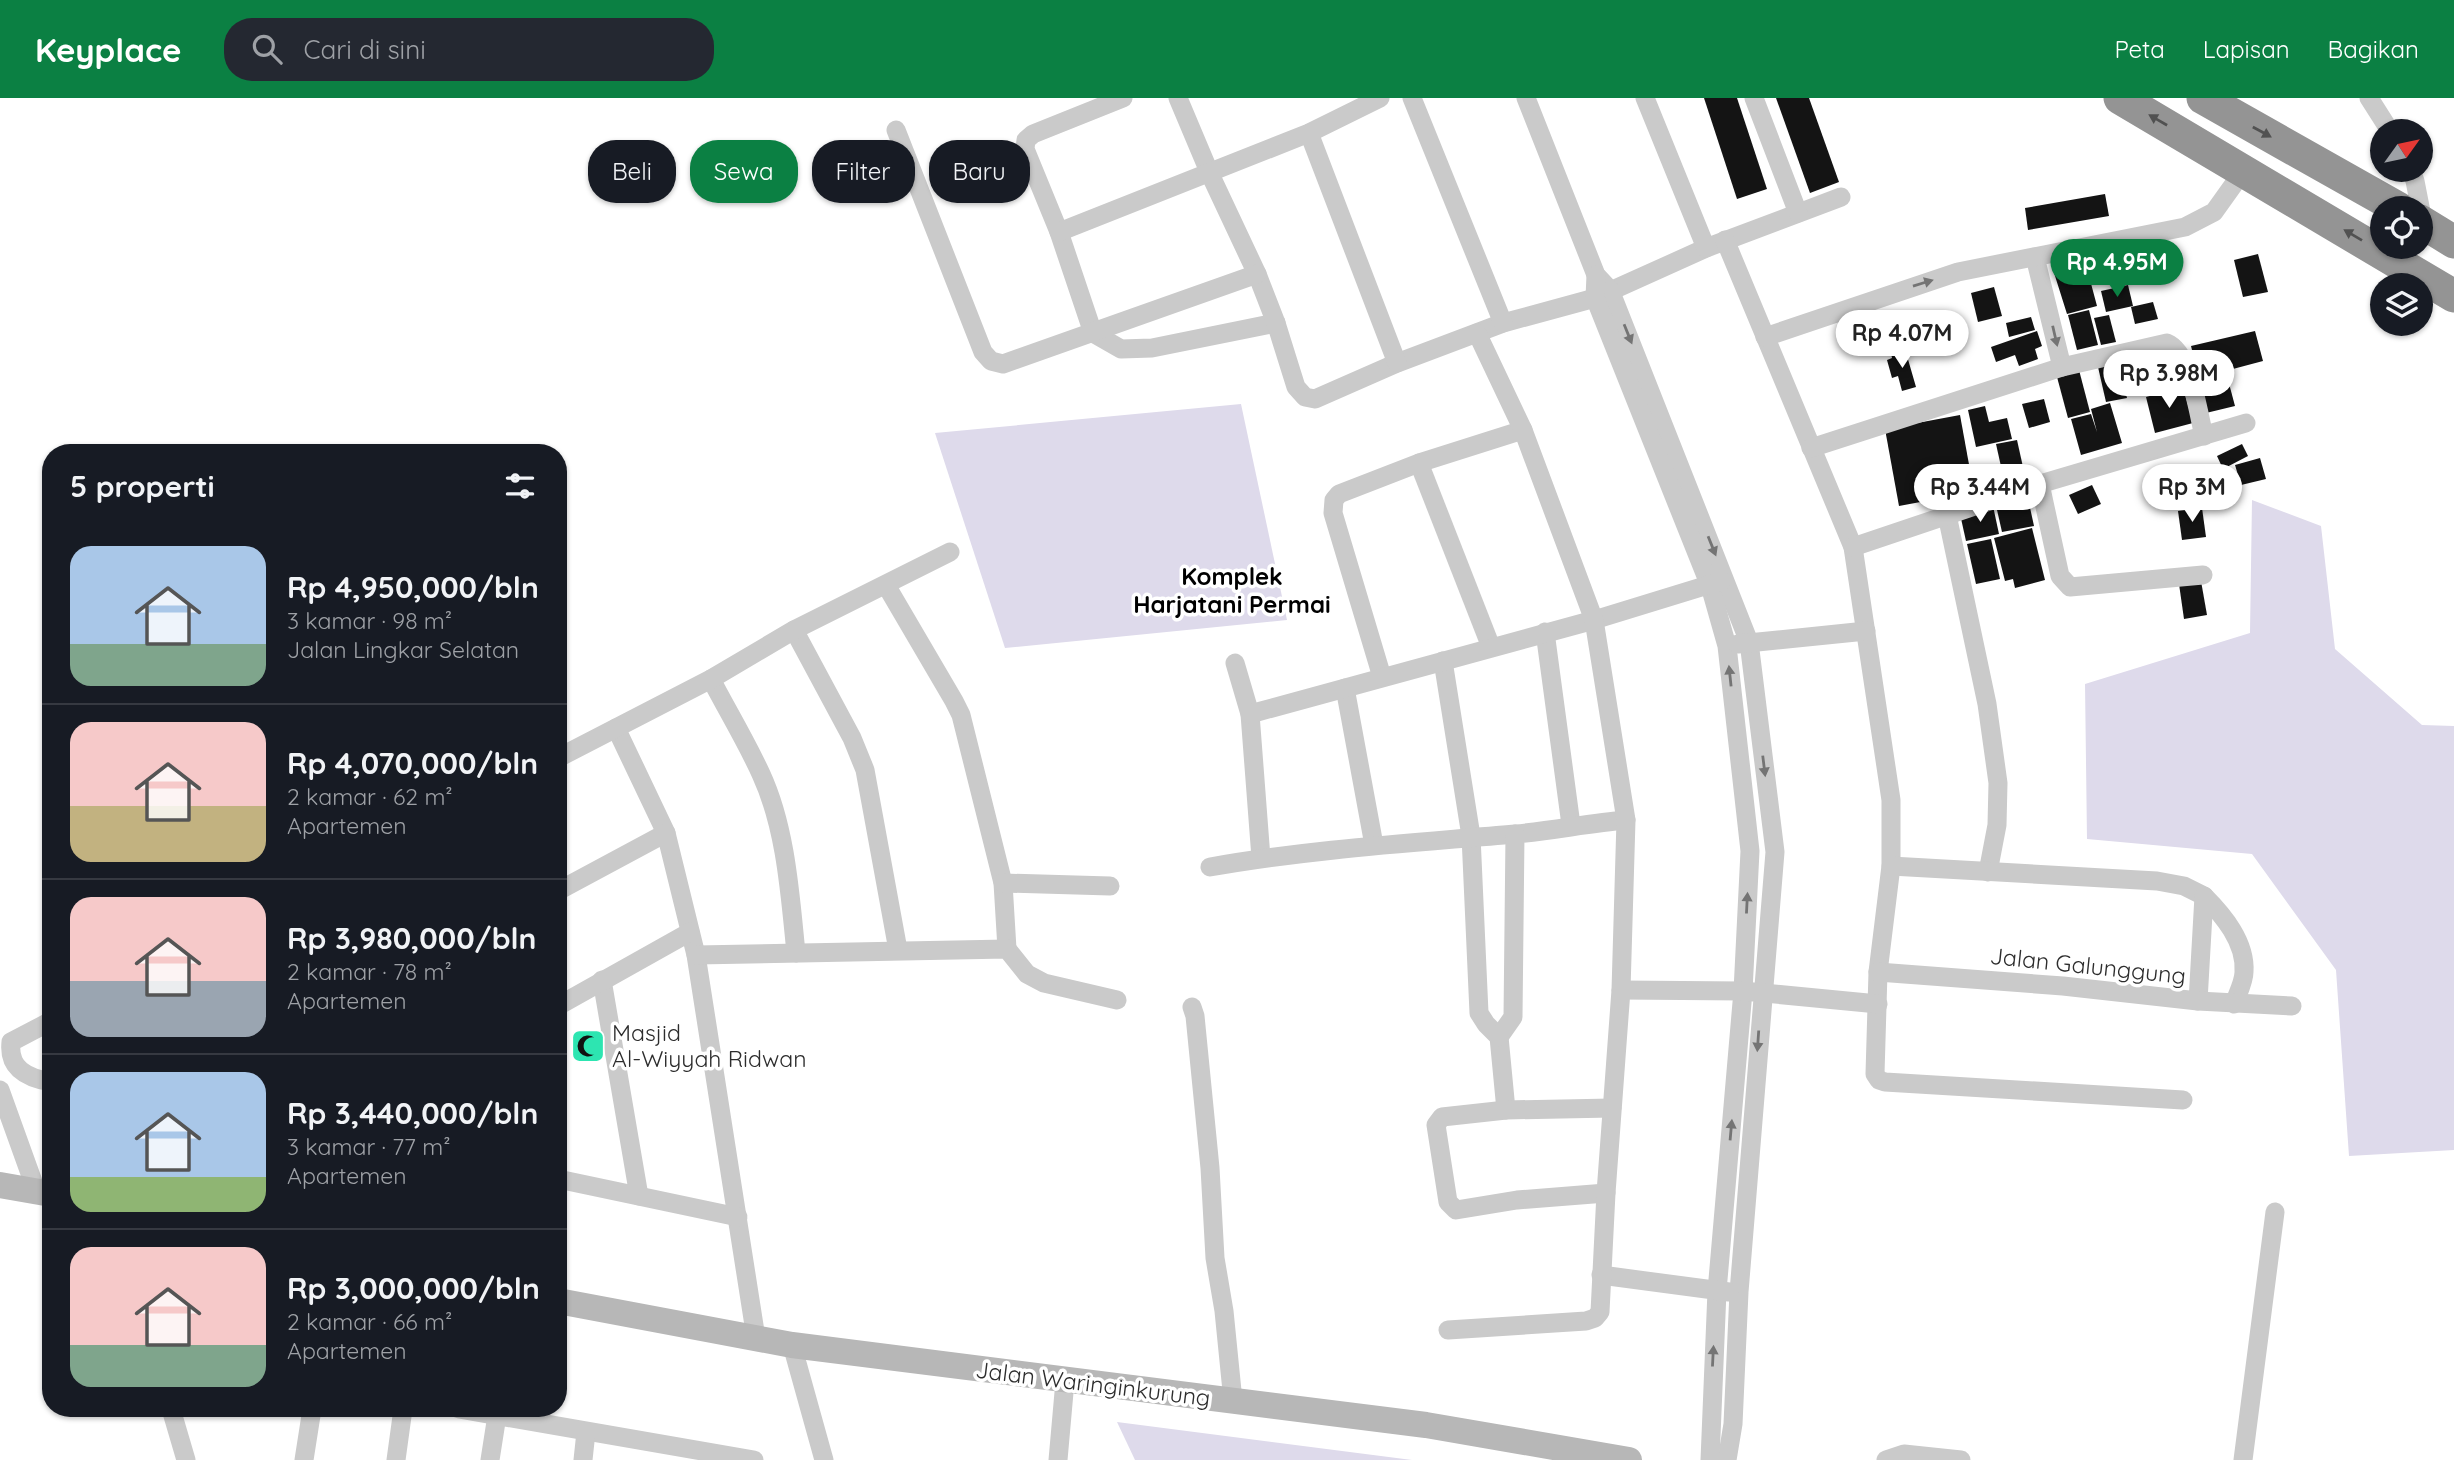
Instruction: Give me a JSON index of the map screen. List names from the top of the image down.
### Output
{
  "streets": {
    "street": ["Jalan Galunggung", "Jalan Waringinkurung"]
  },
  "districts": ["Komplek Harjatani Permai"],
  "places": {
    "mosque": ["Masjid Al-Wiyyah Ridwan"]
  },
  "north": "top right",
  "page": {
    "header": "Keyplace",
    "search": "Cari di sini",
    "nav": ["Peta", "Lapisan", "Bagikan"],
    "chip": [
      "Beli",
      "Sewa",
      "Filter",
      "Baru"
    ],
    "price": [
      "Rp 4.95M",
      "Rp 4.07M",
      "Rp 3.98M",
      "Rp 3.44M",
      "Rp 3M"
    ],
    "heading": "5 properti",
    "list": [
      {
        "name": "Rp 4,950,000/bln",
        "note": "3 kamar · 98 m² · Jalan Lingkar Selatan"
      },
      {
        "name": "Rp 4,070,000/bln",
        "note": "2 kamar · 62 m² · Apartemen"
      },
      {
        "name": "Rp 3,980,000/bln",
        "note": "2 kamar · 78 m² · Apartemen"
      },
      {
        "name": "Rp 3,440,000/bln",
        "note": "3 kamar · 77 m² · Apartemen"
      },
      {
        "name": "Rp 3,000,000/bln",
        "note": "2 kamar · 66 m² · Apartemen"
      }
    ]
  }
}
